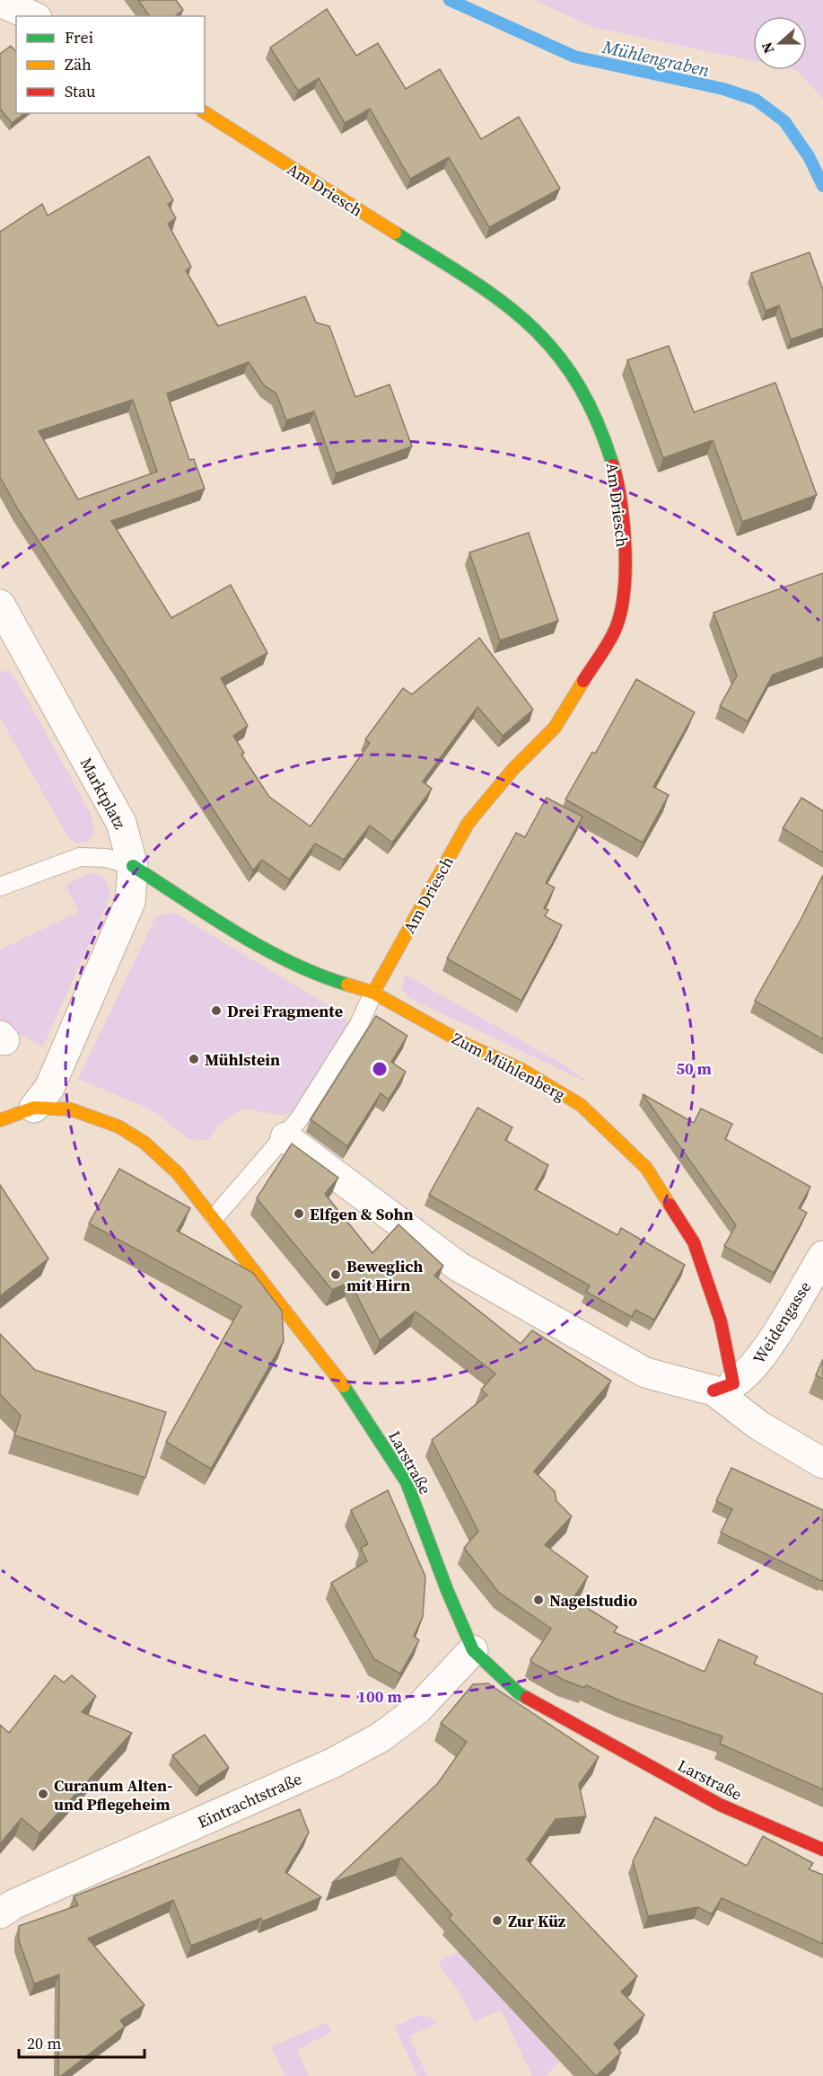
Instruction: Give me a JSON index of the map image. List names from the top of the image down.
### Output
{
  "streets": {
    "street": [
      "Am Driesch",
      "Marktplatz",
      "Zum Mühlenberg",
      "Weidengasse",
      "Larstraße",
      "Eintrachtstraße"
    ]
  },
  "crossings": [
    ["Am Driesch", "Zum Mühlenberg"],
    ["Marktplatz", "Zum Mühlenberg"],
    ["Marktplatz", "Larstraße"],
    ["Zum Mühlenberg", "Weidengasse"],
    ["Larstraße", "Eintrachtstraße"]
  ],
  "water": ["Mühlengraben"],
  "places": [
    "Drei Fragmente",
    "Mühlstein",
    "Elfgen & Sohn",
    "Beweglich mit Hirn",
    "Nagelstudio",
    "Curanum Alten- und Pflegeheim",
    "Zur Küz"
  ],
  "legend": ["Frei", "Zäh", "Stau"],
  "scale_bar": "20 m",
  "north": "left",
  "rings": ["50 m", "100 m"]
}
